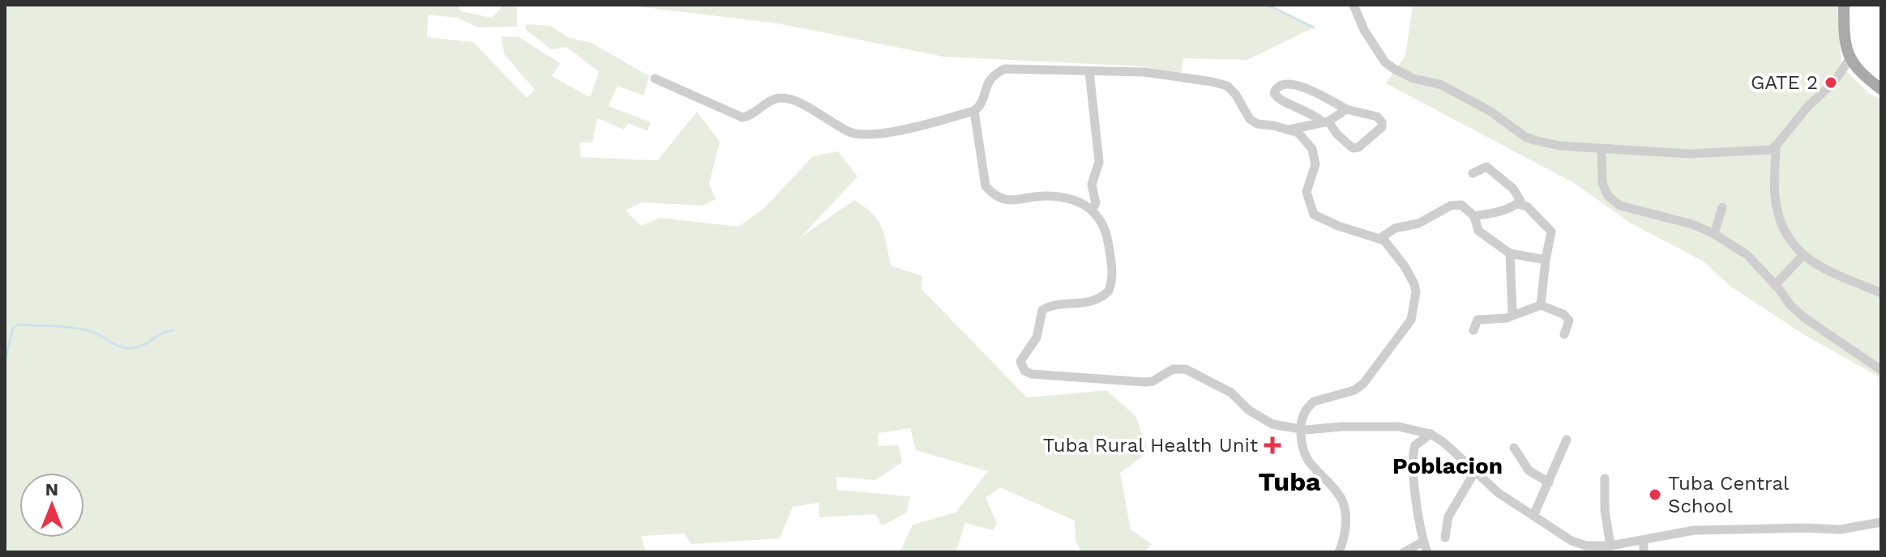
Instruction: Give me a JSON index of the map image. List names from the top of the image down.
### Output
{
  "districts": ["Poblacion", "Tuba"],
  "places": {
    "other": ["GATE 2", "Tuba Central School"],
    "health": ["Tuba Rural Health Unit"]
  },
  "north": "top"
}
